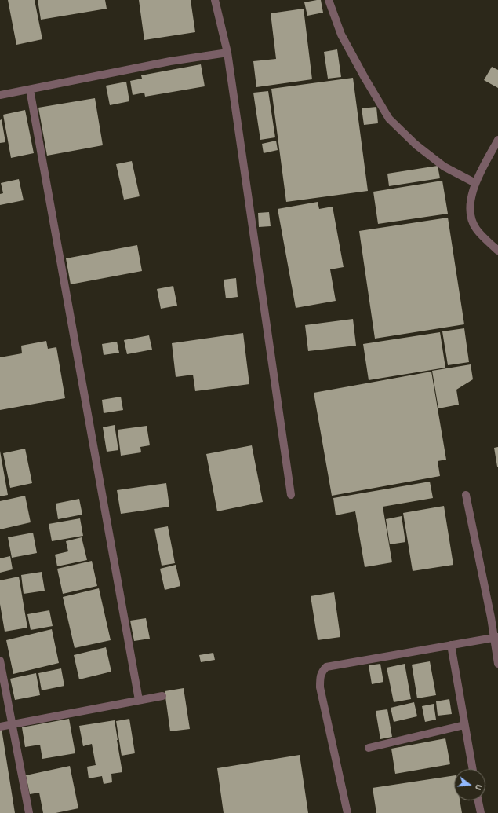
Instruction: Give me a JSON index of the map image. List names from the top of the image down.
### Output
{
  "north": "right"
}
